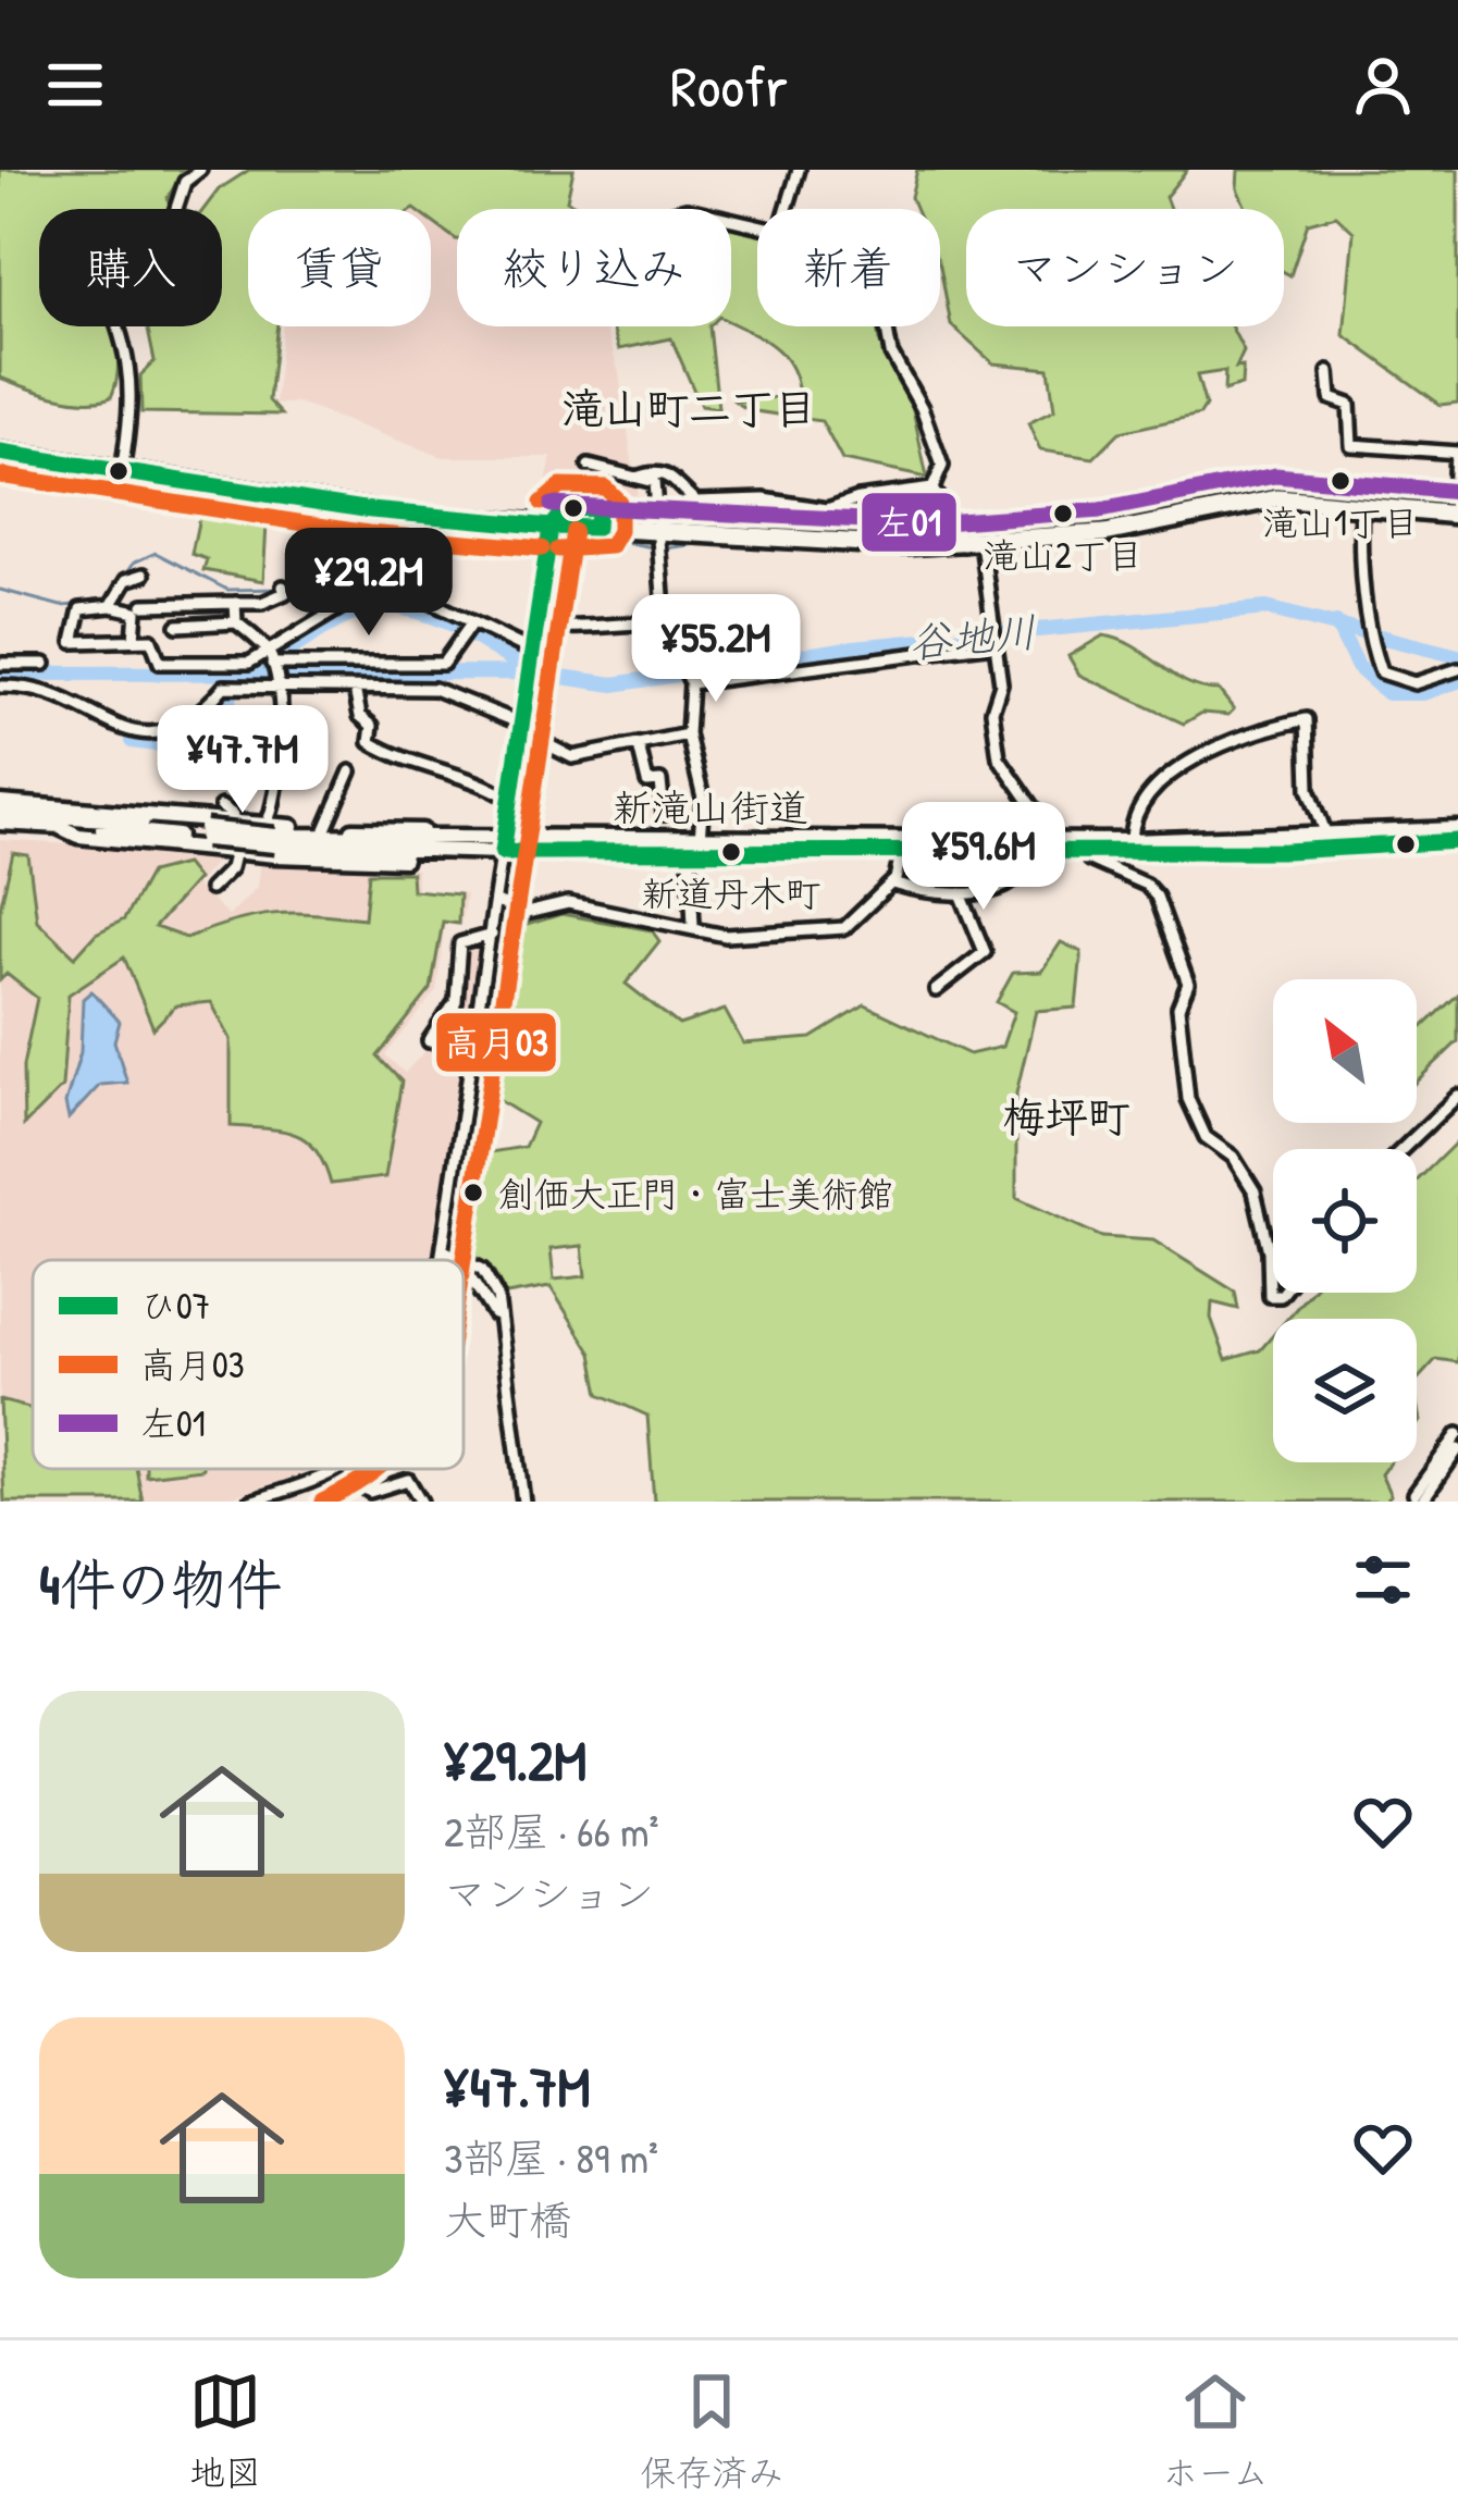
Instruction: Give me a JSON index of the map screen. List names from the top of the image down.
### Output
{
  "streets": {
    "main road": ["新滝山街道"]
  },
  "districts": ["滝山町二丁目", "梅坪町"],
  "water": ["谷地川"],
  "places": [
    "滝山1丁目",
    "滝山2丁目",
    "新道丹木町",
    "創価大正門・富士美術館"
  ],
  "lines": ["transit line ひ07", "transit line 高月03", "transit line 左01"],
  "legend": ["ひ07", "高月03", "左01"],
  "north": "top left",
  "page": {
    "header": "Roofr",
    "chip": [
      "購入",
      "賃貸",
      "絞り込み",
      "新着",
      "マンション"
    ],
    "price": [
      "¥29.2M",
      "¥55.2M",
      "¥47.7M",
      "¥59.6M"
    ],
    "heading": "4件の物件",
    "list": [
      {
        "name": "¥29.2M",
        "note": "2部屋 · 66 m² · マンション"
      },
      {
        "name": "¥47.7M",
        "note": "3部屋 · 89 m² · 大町橋"
      }
    ],
    "tabs": ["地図", "保存済み", "ホーム"]
  }
}
